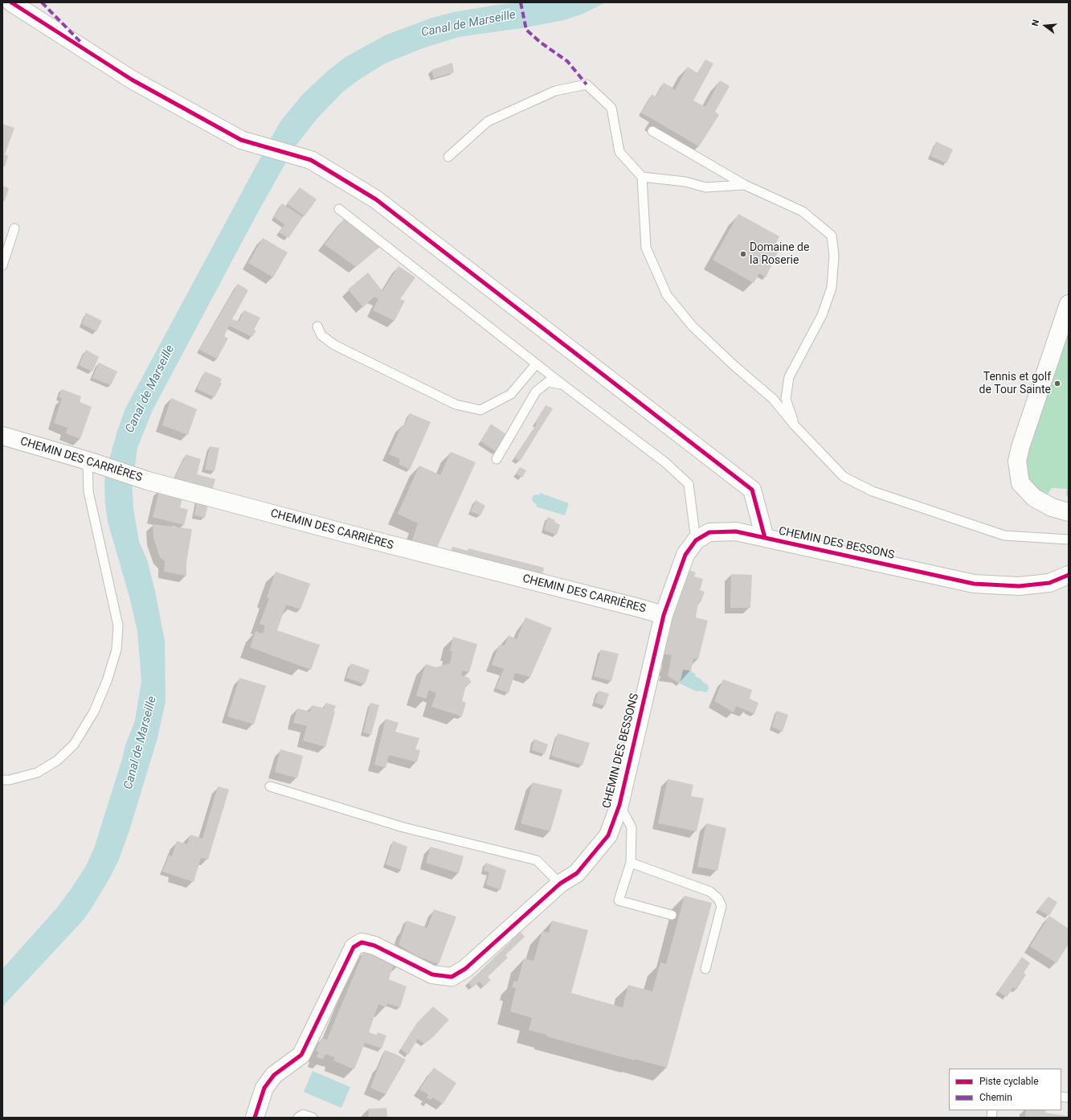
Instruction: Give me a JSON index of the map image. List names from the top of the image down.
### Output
{
  "streets": {
    "street": ["CHEMIN DES CARRIÈRES", "CHEMIN DES BESSONS"]
  },
  "crossings": [
    ["CHEMIN DES CARRIÈRES", "CHEMIN DES BESSONS"]
  ],
  "water": ["Canal de Marseille"],
  "places": ["Domaine de la Roserie", "Tennis et golf de Tour Sainte"],
  "legend": ["Piste cyclable", "Chemin"],
  "north": "left"
}
